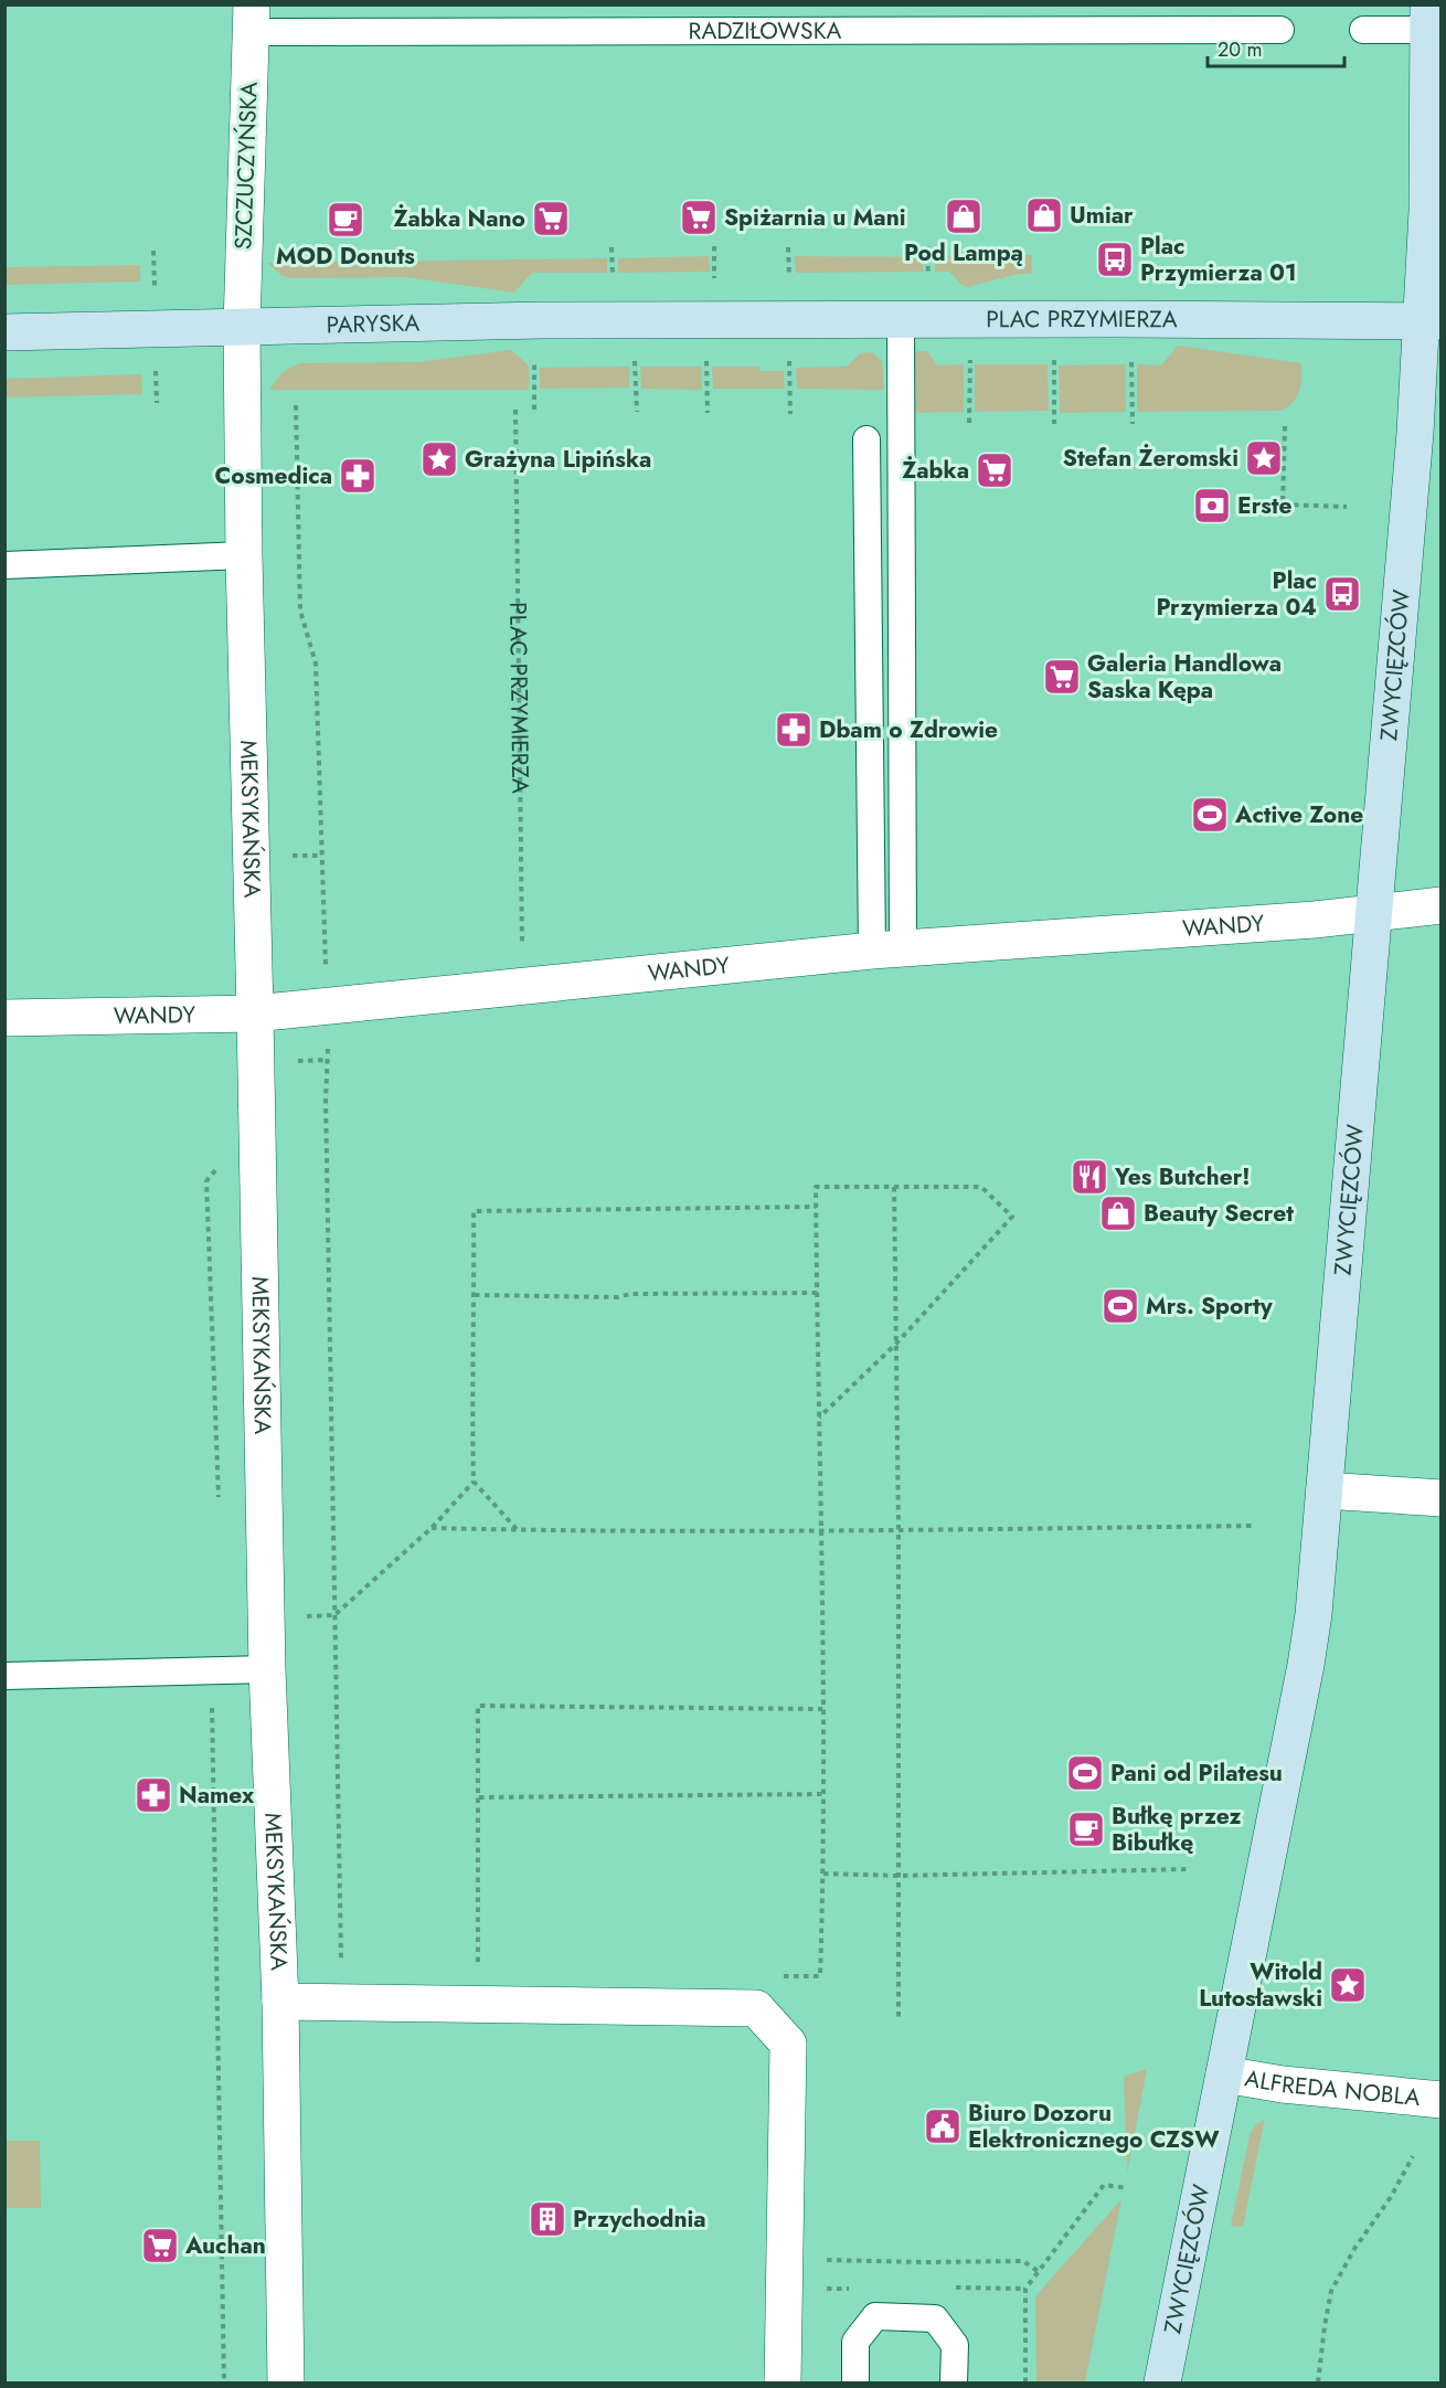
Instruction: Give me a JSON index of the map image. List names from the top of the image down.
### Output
{
  "streets": {
    "street": [
      "SZCZUCZYŃSKA",
      "PLAC PRZYMIERZA",
      "PARYSKA",
      "ZWYCIĘZCÓW",
      "MEKSYKAŃSKA",
      "WANDY",
      "ALFREDA NOBLA"
    ],
    "lane": ["RADZIŁOWSKA"]
  },
  "crossings": [
    ["RADZIŁOWSKA", "SZCZUCZYŃSKA"],
    ["SZCZUCZYŃSKA", "PARYSKA"],
    ["SZCZUCZYŃSKA", "MEKSYKAŃSKA"],
    ["PLAC PRZYMIERZA", "PARYSKA"],
    ["PLAC PRZYMIERZA", "ZWYCIĘZCÓW"],
    ["PLAC PRZYMIERZA", "WANDY"],
    ["PARYSKA", "MEKSYKAŃSKA"],
    ["ZWYCIĘZCÓW", "WANDY"],
    ["ZWYCIĘZCÓW", "ALFREDA NOBLA"],
    ["MEKSYKAŃSKA", "WANDY"]
  ],
  "places": {
    "shop": ["Umiar", "Pod Lampą", "Beauty Secret"],
    "supermarket": [
      "Spiżarnia u Mani",
      "Żabka Nano",
      "Żabka",
      "Galeria Handlowa Saska Kępa",
      "Auchan"
    ],
    "cafe": ["MOD Donuts", "Bułkę przez Bibułkę"],
    "bus stop": ["Plac Przymierza 01", "Plac Przymierza 04"],
    "place": ["Stefan Żeromski", "Grażyna Lipińska", "Witold Lutosławski"],
    "pharmacy": ["Cosmedica", "Dbam o Zdrowie", "Namex"],
    "bank": ["Erste"],
    "sports": ["Active Zone", "Mrs. Sporty", "Pani od Pilatesu"],
    "restaurant": ["Yes Butcher!"],
    "public building": ["Biuro Dozoru Elektronicznego CZSW"],
    "building": ["Przychodnia"]
  },
  "scale_bar": "20 m"
}
